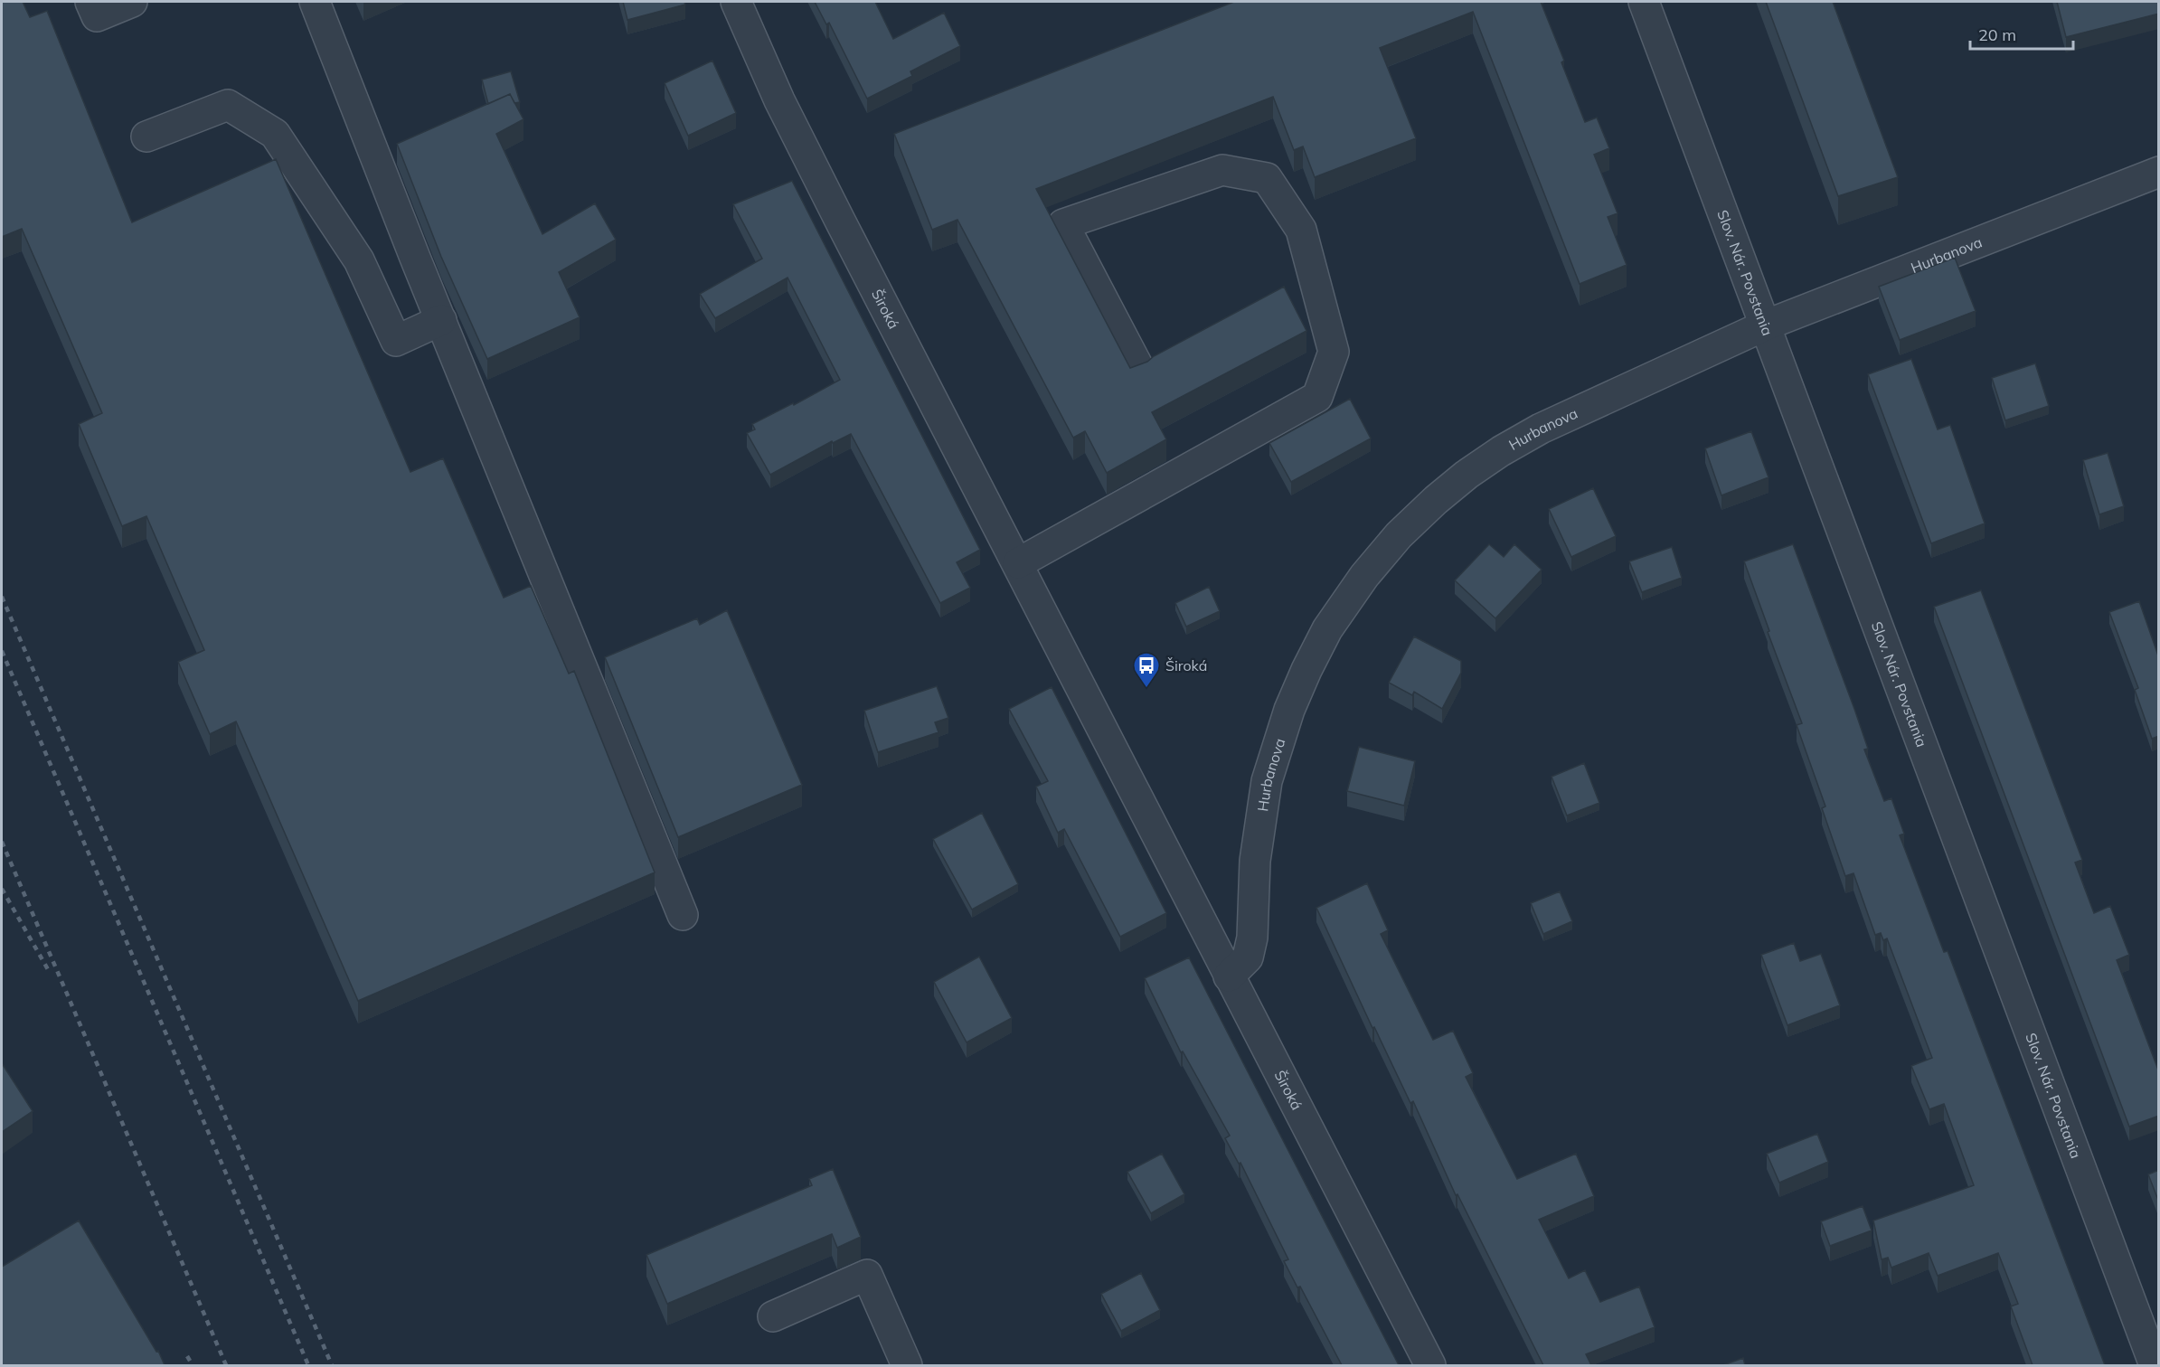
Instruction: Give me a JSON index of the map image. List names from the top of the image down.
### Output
{
  "streets": {
    "street": ["Hurbanova", "Slov. Nár. Povstania", "Široká"]
  },
  "crossings": [
    ["Hurbanova", "Slov. Nár. Povstania"],
    ["Hurbanova", "Široká"]
  ],
  "places": {
    "bus stop": ["Široká"]
  },
  "scale_bar": "20 m"
}
